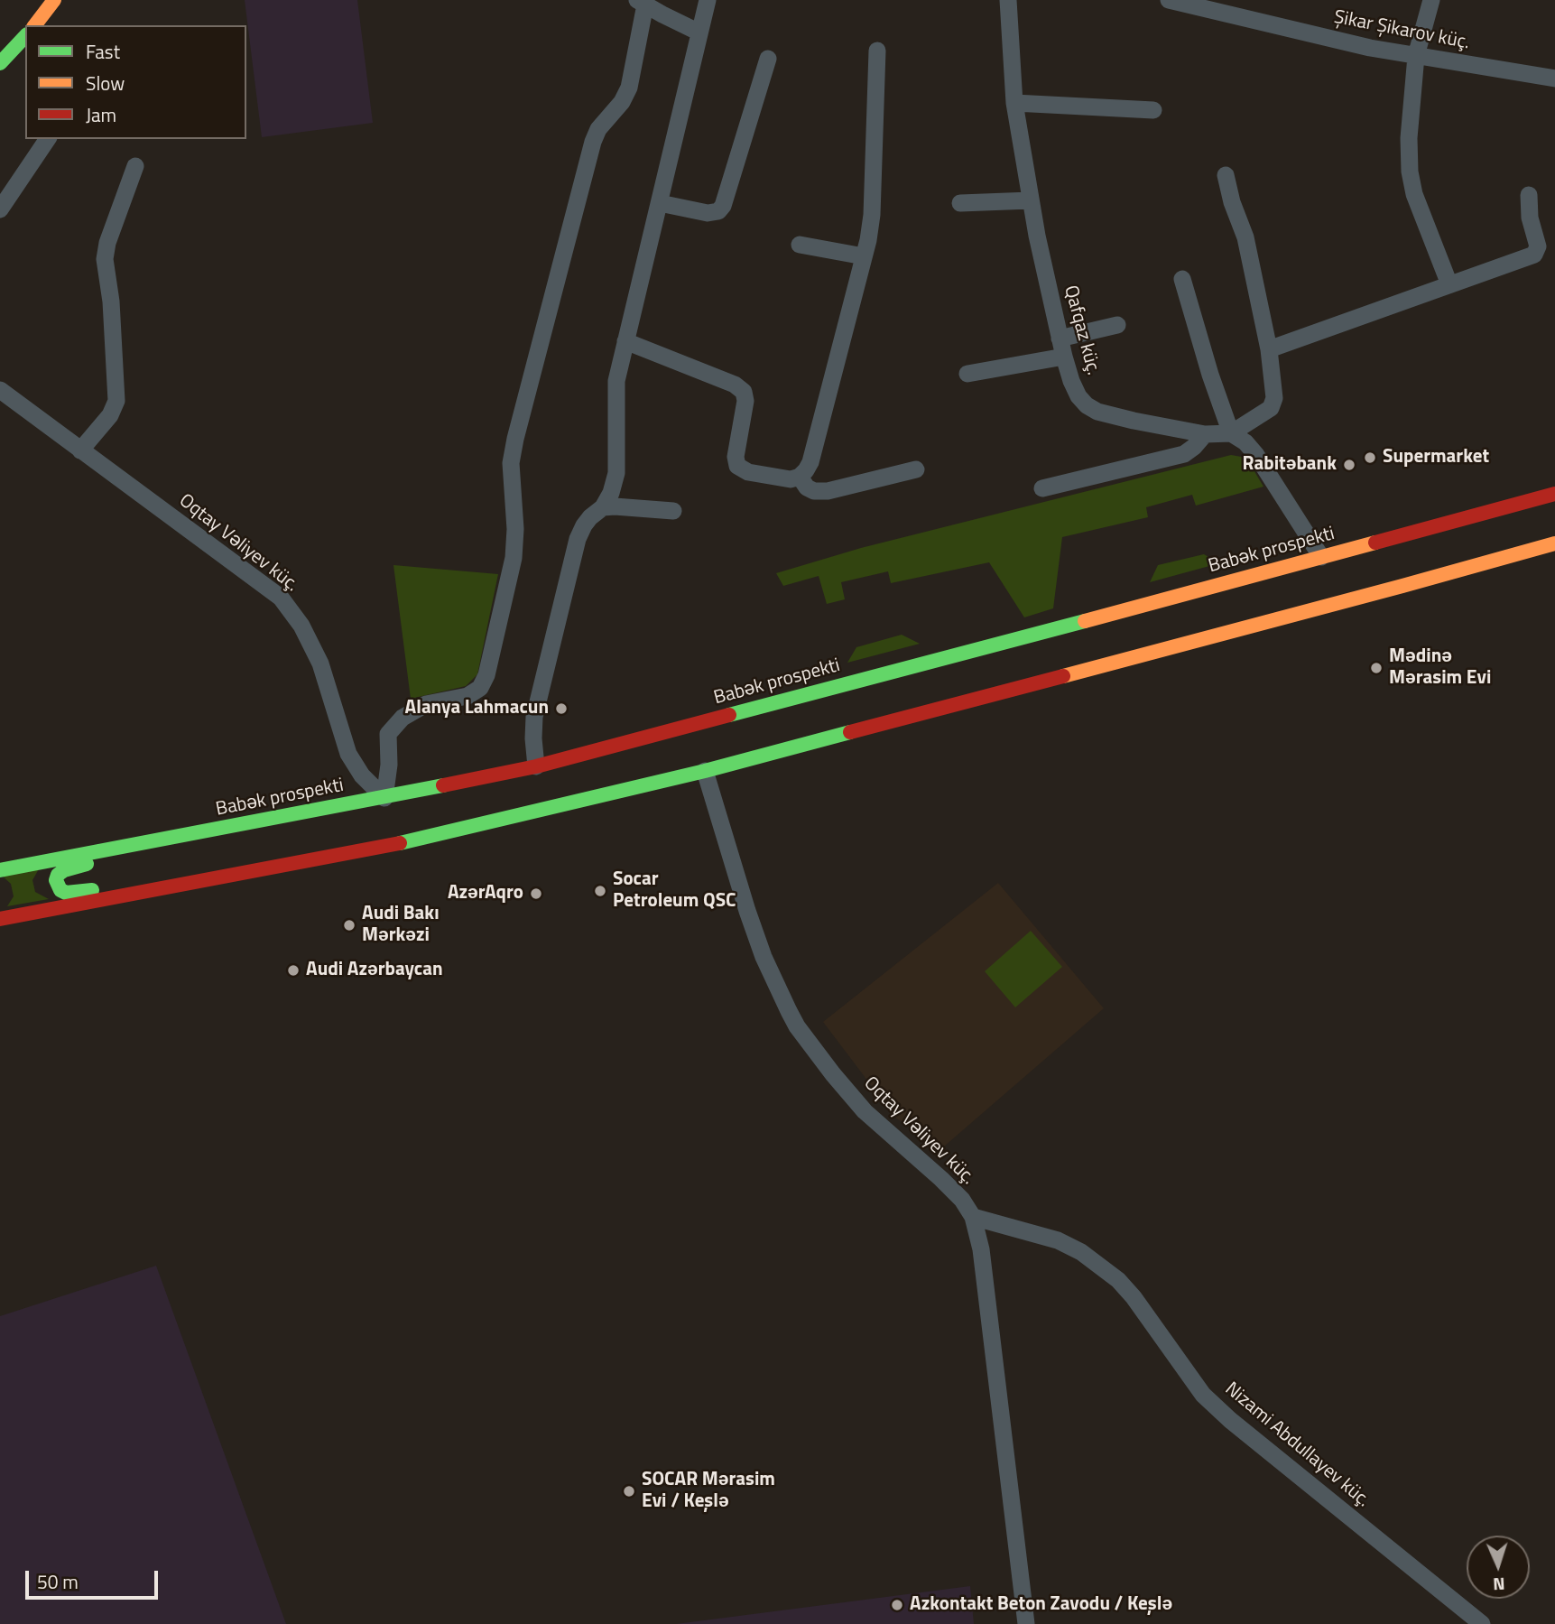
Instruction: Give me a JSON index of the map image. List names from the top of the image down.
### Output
{
  "streets": {
    "main road": ["Babək prospekti"],
    "street": [
      "Şikar Şikarov küç.",
      "Qafqaz küç.",
      "Oqtay Vəliyev küç.",
      "Nizami Abdullayev küç."
    ]
  },
  "crossings": [
    ["Oqtay Vəliyev küç.", "Babək prospekti"],
    ["Oqtay Vəliyev küç.", "Nizami Abdullayev küç."]
  ],
  "places": [
    "Supermarket",
    "Rabitəbank",
    "Mədinə Mərasim Evi",
    "Alanya Lahmacun",
    "Socar Petroleum QSC",
    "AzərAqro",
    "Audi Bakı Mərkəzi",
    "Audi Azərbaycan",
    "SOCAR Mərasim Evi / Keşlə",
    "Azkontakt Beton Zavodu / Keşlə"
  ],
  "legend": ["Fast", "Slow", "Jam"],
  "scale_bar": "50 m",
  "north": "bottom"
}
